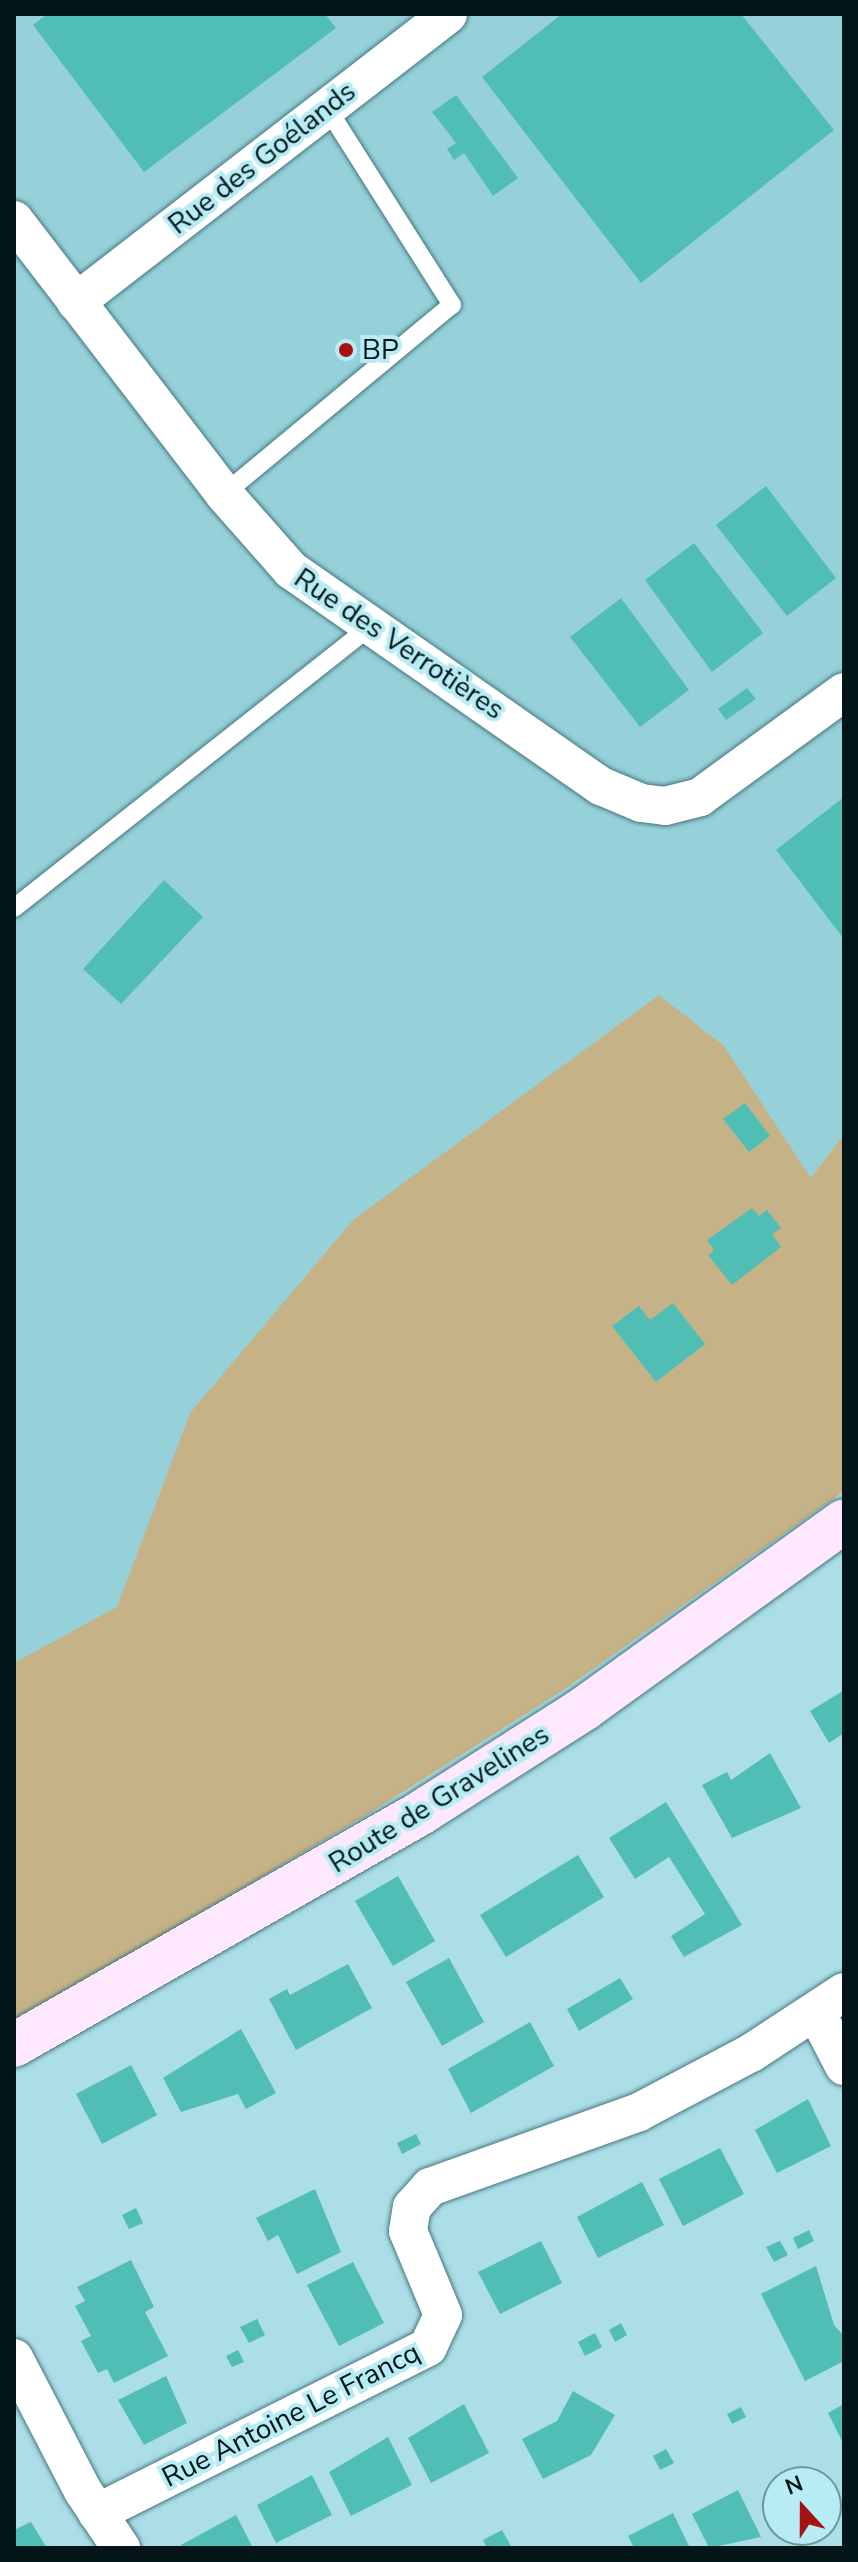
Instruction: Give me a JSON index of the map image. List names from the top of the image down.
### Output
{
  "streets": {
    "main road": ["Route de Gravelines"],
    "street": ["Rue des Goélands", "Rue des Verrotières", "Rue Antoine Le Francq"]
  },
  "crossings": [
    ["Rue des Goélands", "Rue des Verrotières"]
  ],
  "places": ["BP"],
  "north": "top"
}
